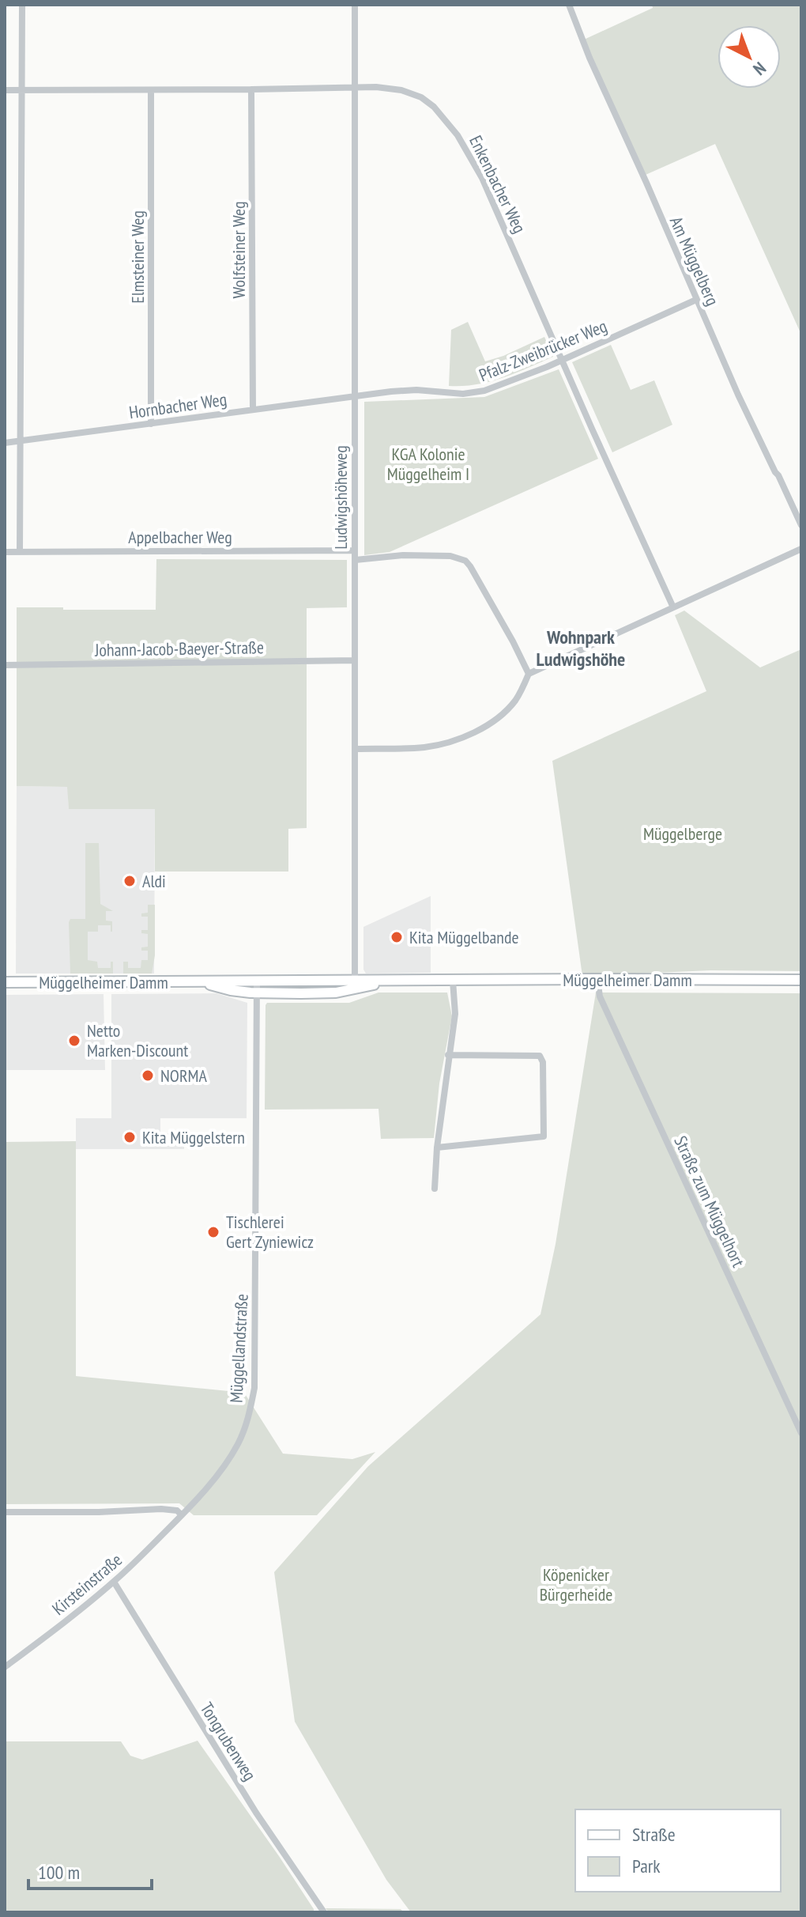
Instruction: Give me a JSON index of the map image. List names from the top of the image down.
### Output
{
  "streets": {
    "main road": ["Müggelheimer Damm"],
    "street": [
      "Enkenbacher Weg",
      "Wolfsteiner Weg",
      "Elmsteiner Weg",
      "Am Müggelberg",
      "Pfalz-Zweibrücker Weg",
      "Hornbacher Weg",
      "Ludwigshöheweg",
      "Appelbacher Weg",
      "Johann-Jacob-Baeyer-Straße",
      "Straße zum Müggelhort",
      "Müggellandstraße",
      "Kirsteinstraße",
      "Tongrubenweg"
    ]
  },
  "crossings": [
    ["Enkenbacher Weg", "Wolfsteiner Weg"],
    ["Enkenbacher Weg", "Elmsteiner Weg"],
    ["Enkenbacher Weg", "Pfalz-Zweibrücker Weg"],
    ["Enkenbacher Weg", "Ludwigshöheweg"],
    ["Wolfsteiner Weg", "Hornbacher Weg"],
    ["Elmsteiner Weg", "Hornbacher Weg"],
    ["Am Müggelberg", "Pfalz-Zweibrücker Weg"],
    ["Pfalz-Zweibrücker Weg", "Hornbacher Weg"],
    ["Pfalz-Zweibrücker Weg", "Ludwigshöheweg"],
    ["Hornbacher Weg", "Ludwigshöheweg"],
    ["Ludwigshöheweg", "Appelbacher Weg"],
    ["Ludwigshöheweg", "Johann-Jacob-Baeyer-Straße"],
    ["Ludwigshöheweg", "Müggelheimer Damm"],
    ["Müggelheimer Damm", "Straße zum Müggelhort"],
    ["Müggelheimer Damm", "Müggellandstraße"],
    ["Müggellandstraße", "Kirsteinstraße"],
    ["Kirsteinstraße", "Tongrubenweg"]
  ],
  "districts": ["Wohnpark Ludwigshöhe"],
  "parks": ["KGA Kolonie Müggelheim I", "Müggelberge", "Köpenicker Bürgerheide"],
  "places": [
    "Aldi",
    "Kita Müggelbande",
    "Netto Marken-Discount",
    "NORMA",
    "Kita Müggelstern",
    "Tischlerei Gert Zyniewicz"
  ],
  "legend": ["Straße", "Park"],
  "scale_bar": "100 m",
  "north": "bottom right"
}
